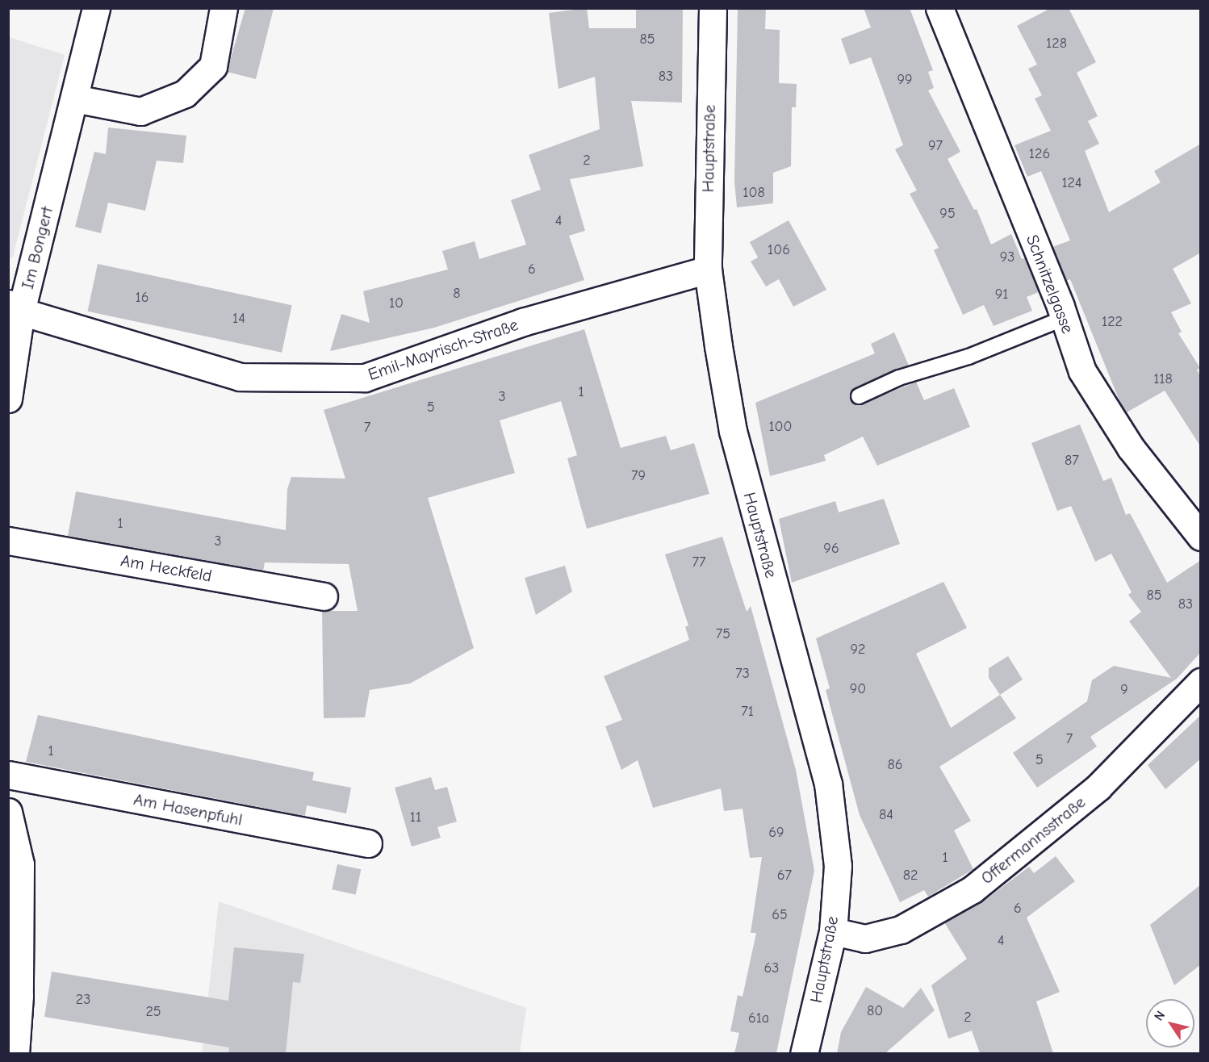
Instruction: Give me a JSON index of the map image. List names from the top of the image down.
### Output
{
  "streets": {
    "street": [
      "Hauptstraße",
      "Im Bongert",
      "Schnitzelgasse",
      "Emil-Mayrisch-Straße",
      "Am Heckfeld",
      "Am Hasenpfuhl",
      "Offermannsstraße"
    ]
  },
  "crossings": [
    ["Hauptstraße", "Emil-Mayrisch-Straße"],
    ["Hauptstraße", "Offermannsstraße"],
    ["Im Bongert", "Emil-Mayrisch-Straße"]
  ],
  "house_numbers": [
    "85",
    "128",
    "83",
    "99",
    "97",
    "126",
    "2",
    "124",
    "108",
    "95",
    "4",
    "106",
    "93",
    "6",
    "8",
    "91",
    "16",
    "10",
    "14",
    "122",
    "118",
    "1",
    "3",
    "5",
    "100",
    "7",
    "87",
    "79",
    "1",
    "3",
    "96",
    "77",
    "85",
    "83",
    "75",
    "92",
    "73",
    "90",
    "9",
    "71",
    "7",
    "1",
    "5",
    "86",
    "84",
    "11",
    "69",
    "1",
    "67",
    "82",
    "6",
    "65",
    "4",
    "63",
    "23",
    "80",
    "25",
    "2",
    "61a"
  ],
  "north": "top left"
}
